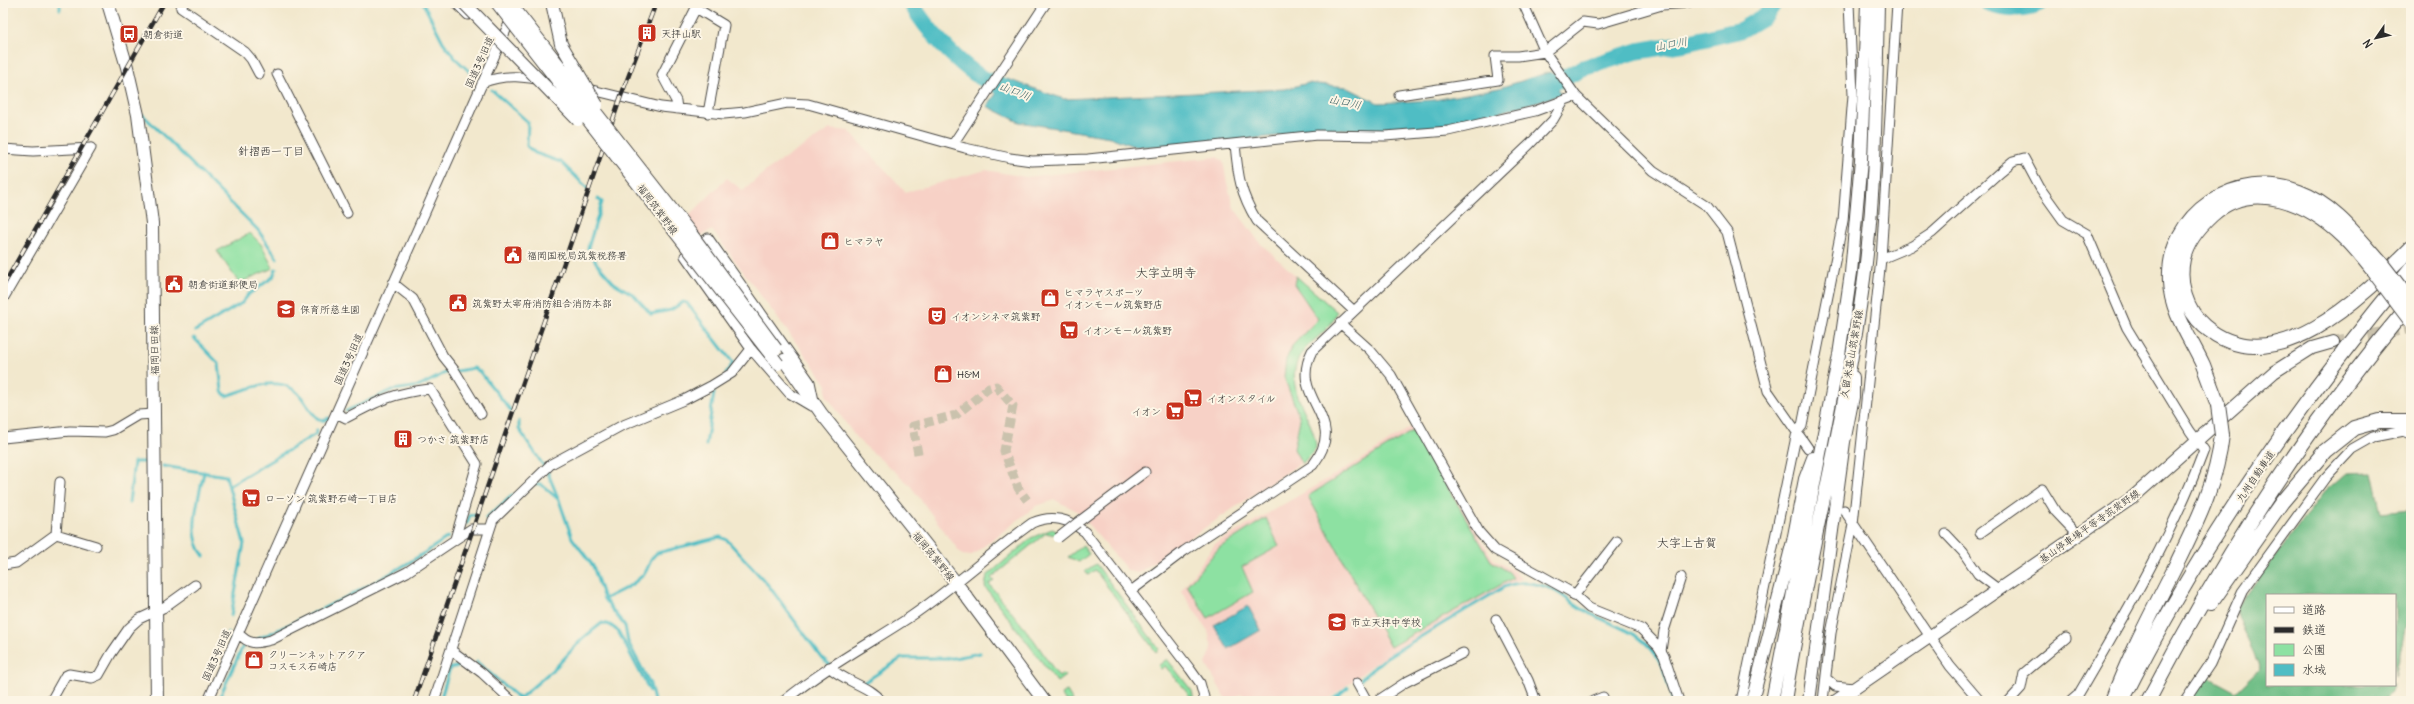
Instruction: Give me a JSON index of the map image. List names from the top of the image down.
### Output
{
  "streets": {
    "highway": ["九州自動車道"],
    "main road": [
      "福岡筑紫野線",
      "福岡日田線",
      "久留米基山筑紫野線",
      "基山停車場平等寺筑紫野線"
    ],
    "street": ["国道3号旧道"]
  },
  "districts": ["針摺西一丁目", "大字立明寺", "大字上古賀"],
  "water": ["山口川"],
  "places": {
    "building": ["天拝山駅", "つかさ 筑紫野店"],
    "bus stop": ["朝倉街道"],
    "shop": [
      "ヒマラヤ",
      "ヒマラヤスポーツ イオンモール筑紫野店",
      "H&M",
      "クリーンネットアクア コスモス石崎店"
    ],
    "public building": ["福岡国税局筑紫税務署", "朝倉街道郵便局", "筑紫野太宰府消防組合消防本部"],
    "school or university": ["保育所慈生園", "市立天拝中学校"],
    "theatre": ["イオンシネマ筑紫野"],
    "supermarket": [
      "イオンモール筑紫野",
      "イオンスタイル",
      "イオン",
      "ローソン 筑紫野石崎一丁目店"
    ]
  },
  "legend": [
    "道路",
    "鉄道",
    "公園",
    "水域"
  ],
  "north": "bottom left"
}
